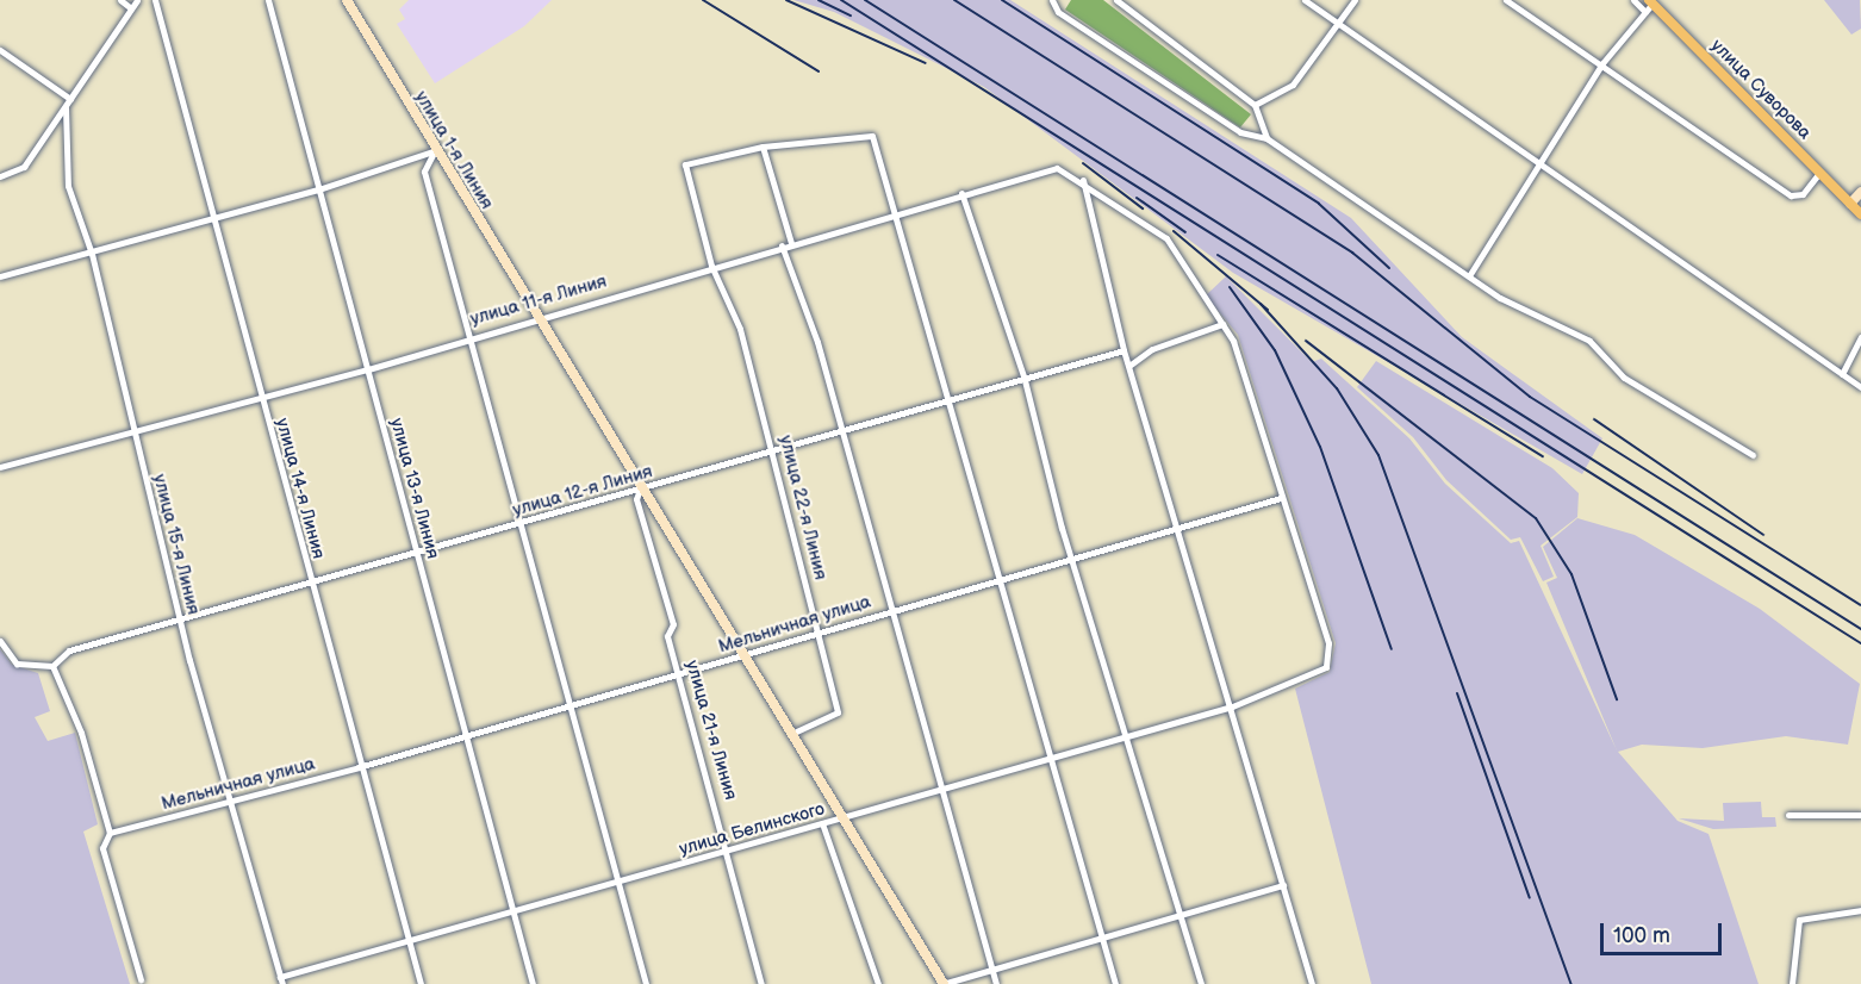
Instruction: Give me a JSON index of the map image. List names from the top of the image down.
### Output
{
  "streets": {
    "main road": ["улица Суворова", "улица 1-я Линия", "улица 21-я Линия"],
    "street": [
      "улица 11-я Линия",
      "улица 14-я Линия",
      "улица 13-я Линия",
      "улица 12-я Линия",
      "улица 22-я Линия",
      "улица 15-я Линия",
      "Мельничная улица",
      "улица Белинского"
    ]
  },
  "crossings": [
    ["улица 1-я Линия", "улица 11-я Линия"],
    ["улица 1-я Линия", "улица 21-я Линия"],
    ["улица 11-я Линия", "улица 14-я Линия"],
    ["улица 11-я Линия", "улица 13-я Линия"],
    ["улица 11-я Линия", "улица 22-я Линия"],
    ["улица 11-я Линия", "улица 15-я Линия"],
    ["улица 11-я Линия", "Мельничная улица"],
    ["улица 11-я Линия", "улица 21-я Линия"],
    ["улица 11-я Линия", "улица Белинского"],
    ["улица 14-я Линия", "улица 12-я Линия"],
    ["улица 14-я Линия", "Мельничная улица"],
    ["улица 14-я Линия", "улица Белинского"],
    ["улица 13-я Линия", "улица 12-я Линия"],
    ["улица 13-я Линия", "Мельничная улица"],
    ["улица 13-я Линия", "улица Белинского"],
    ["улица 12-я Линия", "улица 22-я Линия"],
    ["улица 12-я Линия", "улица 15-я Линия"],
    ["улица 12-я Линия", "улица 21-я Линия"],
    ["улица 22-я Линия", "Мельничная улица"],
    ["улица 15-я Линия", "Мельничная улица"],
    ["улица 15-я Линия", "улица Белинского"],
    ["Мельничная улица", "улица 21-я Линия"],
    ["Мельничная улица", "улица Белинского"],
    ["улица 21-я Линия", "улица Белинского"]
  ],
  "scale_bar": "100 m"
}
